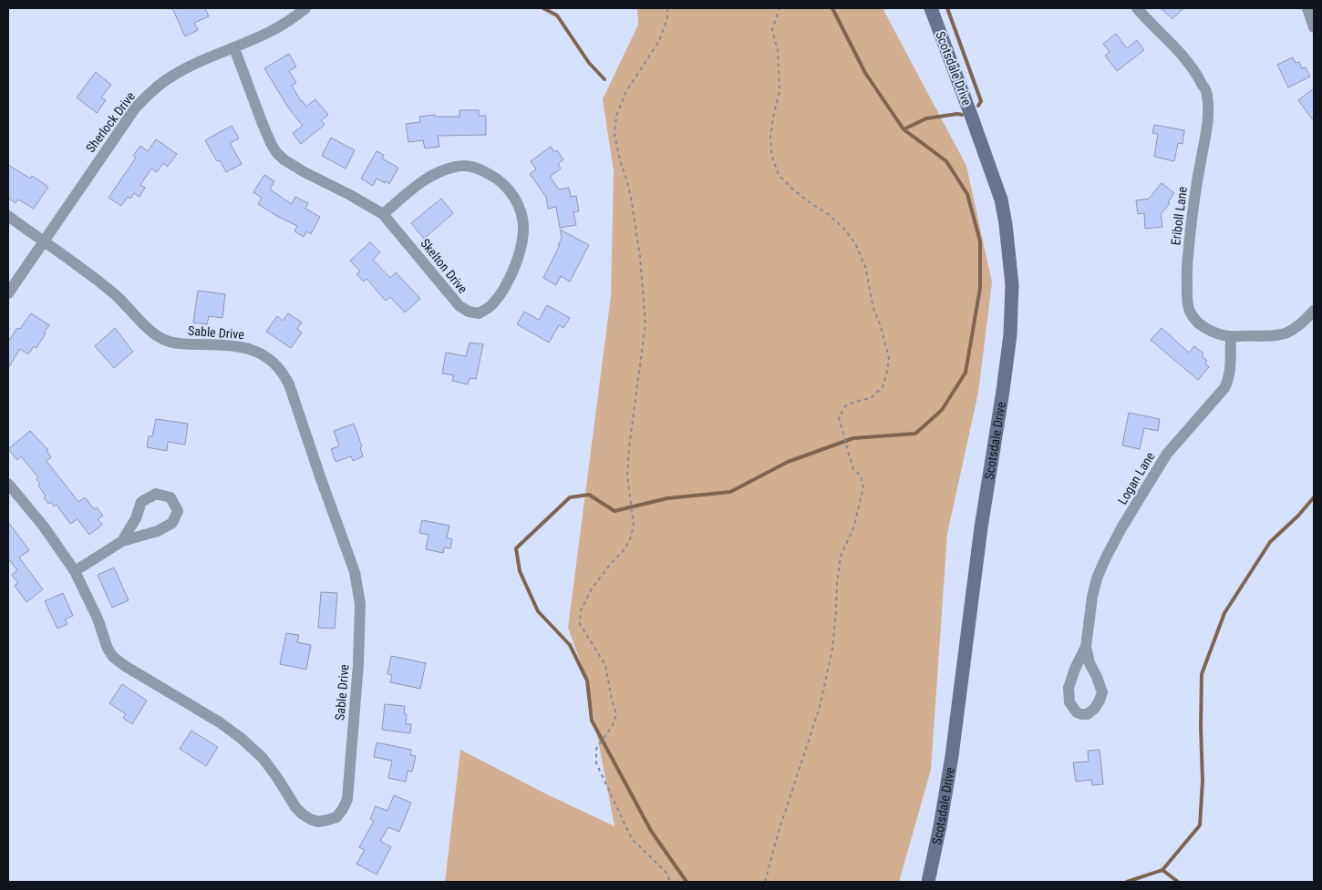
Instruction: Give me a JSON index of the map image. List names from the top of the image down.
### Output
{
  "streets": {
    "street": [
      "Scotsdale Drive",
      "Sherlock Drive",
      "Eriboll Lane",
      "Skelton Drive",
      "Sable Drive",
      "Logan Lane"
    ]
  },
  "crossings": [
    ["Sherlock Drive", "Skelton Drive"],
    ["Sherlock Drive", "Sable Drive"],
    ["Eriboll Lane", "Logan Lane"]
  ]
}
